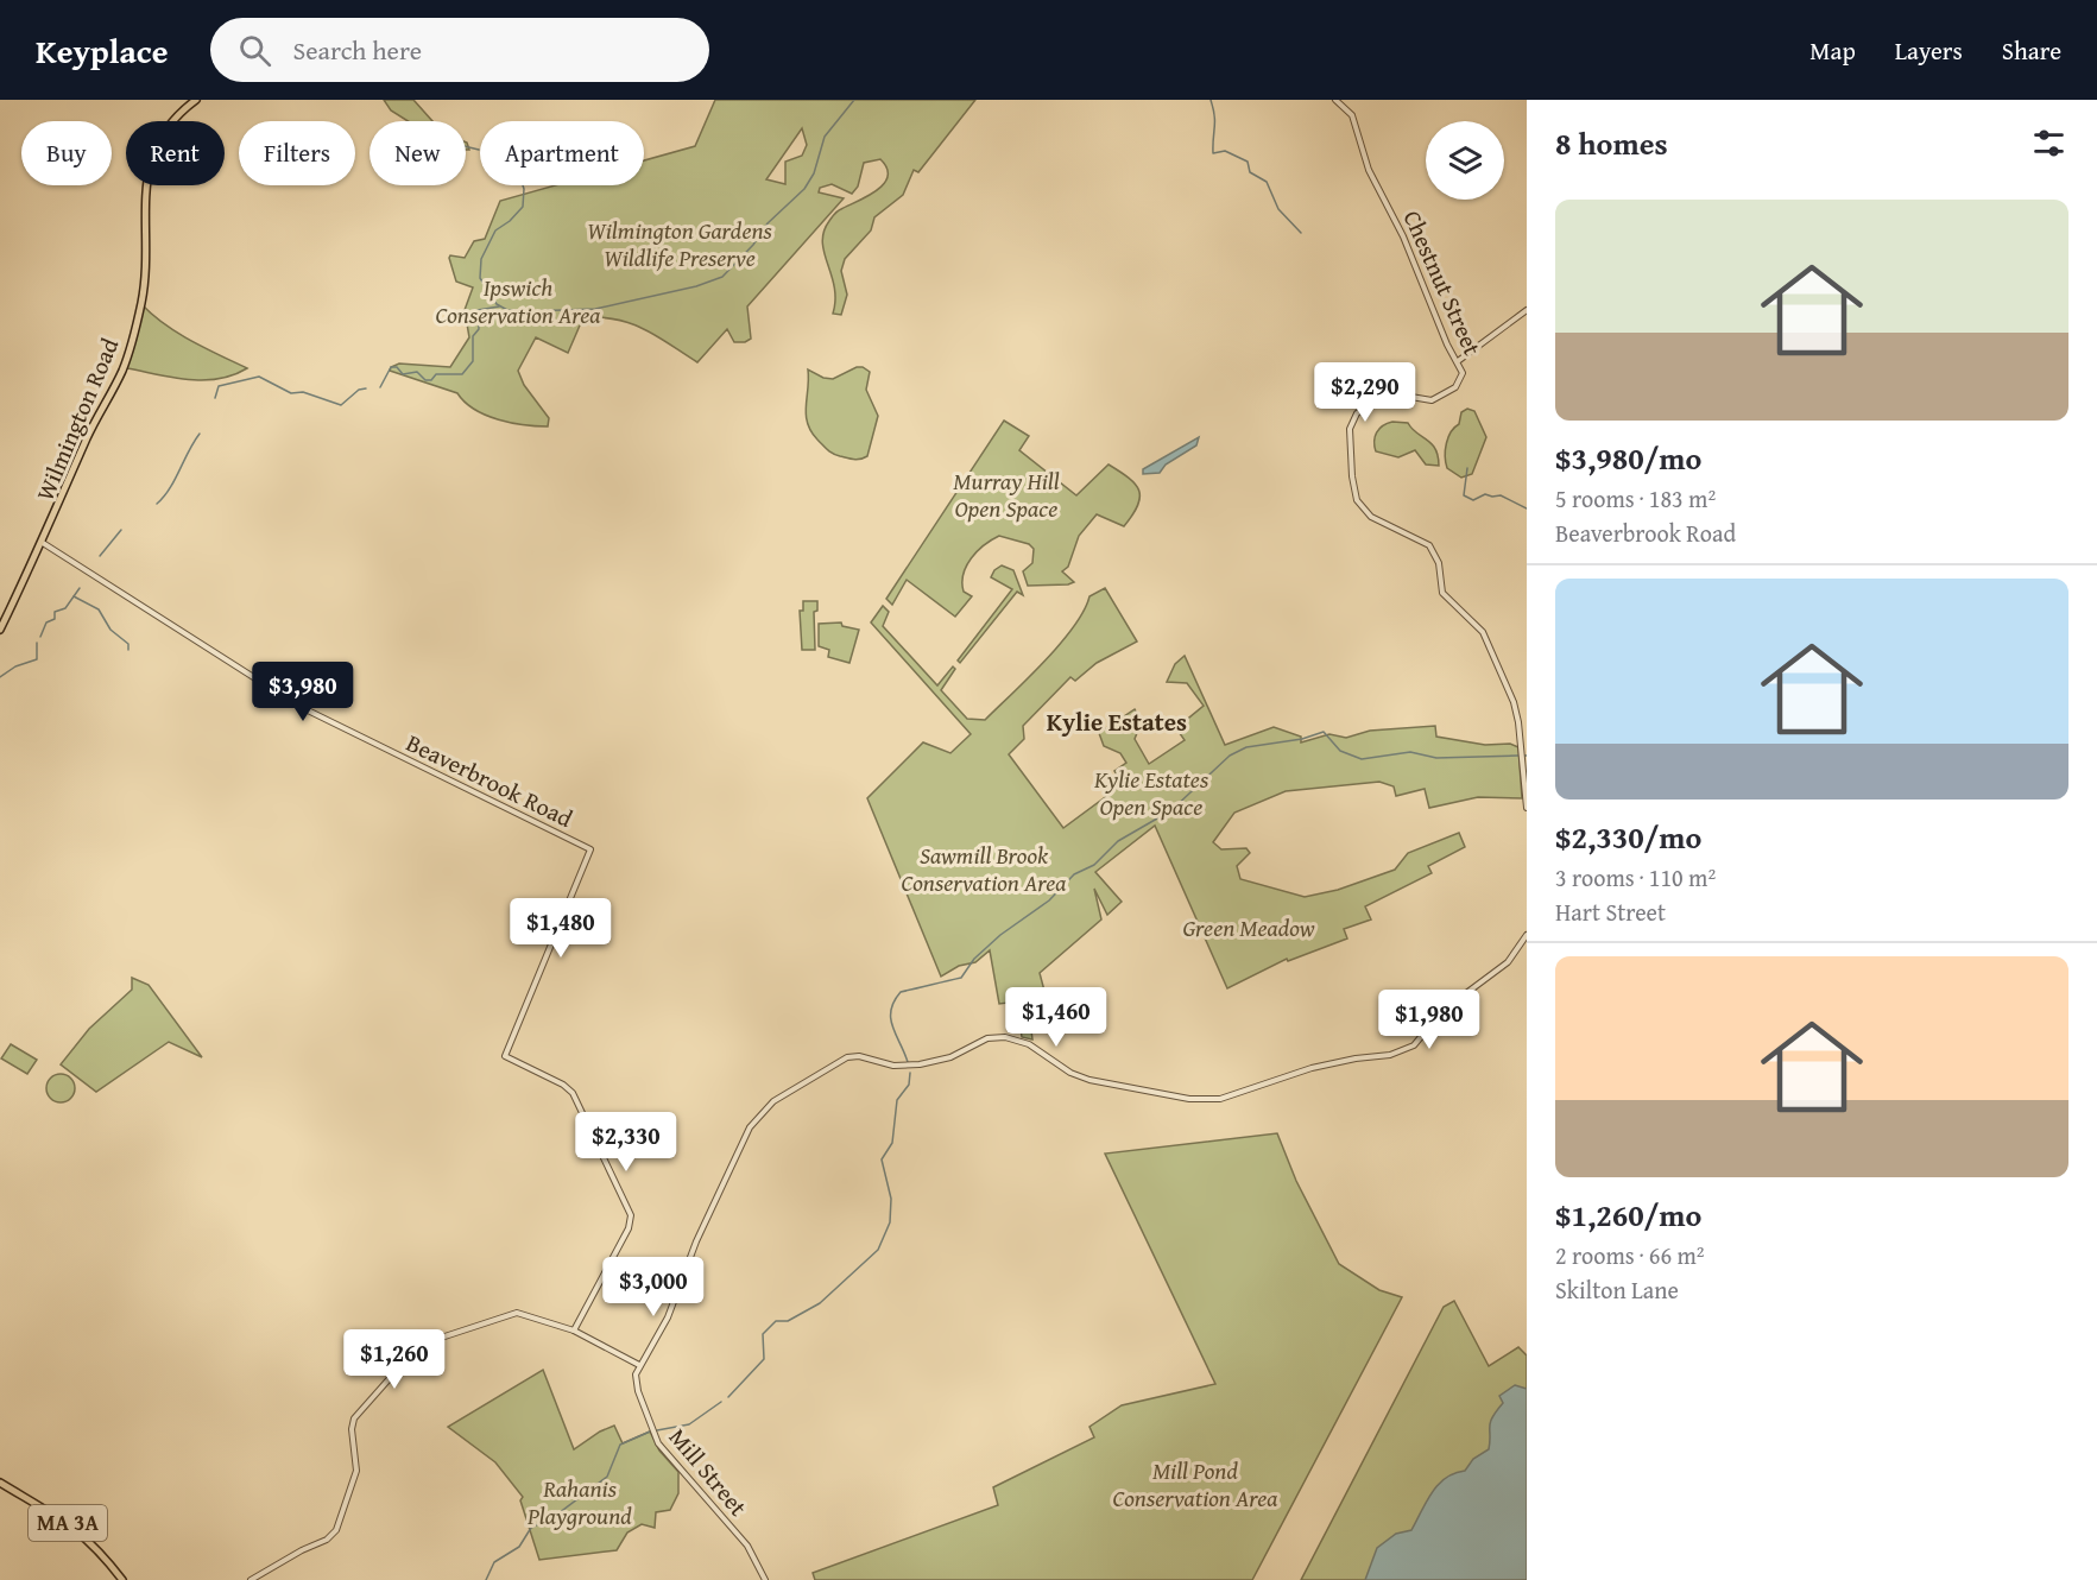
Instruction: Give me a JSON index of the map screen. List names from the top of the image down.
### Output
{
  "streets": {
    "main road": ["Wilmington Road", "MA 3A"],
    "street": ["Chestnut Street", "Beaverbrook Road", "Mill Street"]
  },
  "crossings": [
    ["Wilmington Road", "Beaverbrook Road"]
  ],
  "districts": ["Kylie Estates"],
  "parks": [
    "Wilmington Gardens Wildlife Preserve",
    "Ipswich Conservation Area",
    "Murray Hill Open Space",
    "Kylie Estates Open Space",
    "Sawmill Brook Conservation Area",
    "Green Meadow",
    "Mill Pond Conservation Area",
    "Rahanis Playground"
  ],
  "page": {
    "header": "Keyplace",
    "search": "Search here",
    "nav": ["Map", "Layers", "Share"],
    "heading": "8 homes",
    "chip": [
      "Buy",
      "Rent",
      "Filters",
      "New",
      "Apartment"
    ],
    "list": [
      {
        "name": "$3,980/mo",
        "note": "5 rooms · 183 m² · Beaverbrook Road"
      },
      {
        "name": "$2,330/mo",
        "note": "3 rooms · 110 m² · Hart Street"
      },
      {
        "name": "$1,260/mo",
        "note": "2 rooms · 66 m² · Skilton Lane"
      }
    ],
    "price": [
      "$2,290",
      "$3,980",
      "$1,480",
      "$1,460",
      "$1,980",
      "$2,330",
      "$3,000",
      "$1,260"
    ]
  }
}
